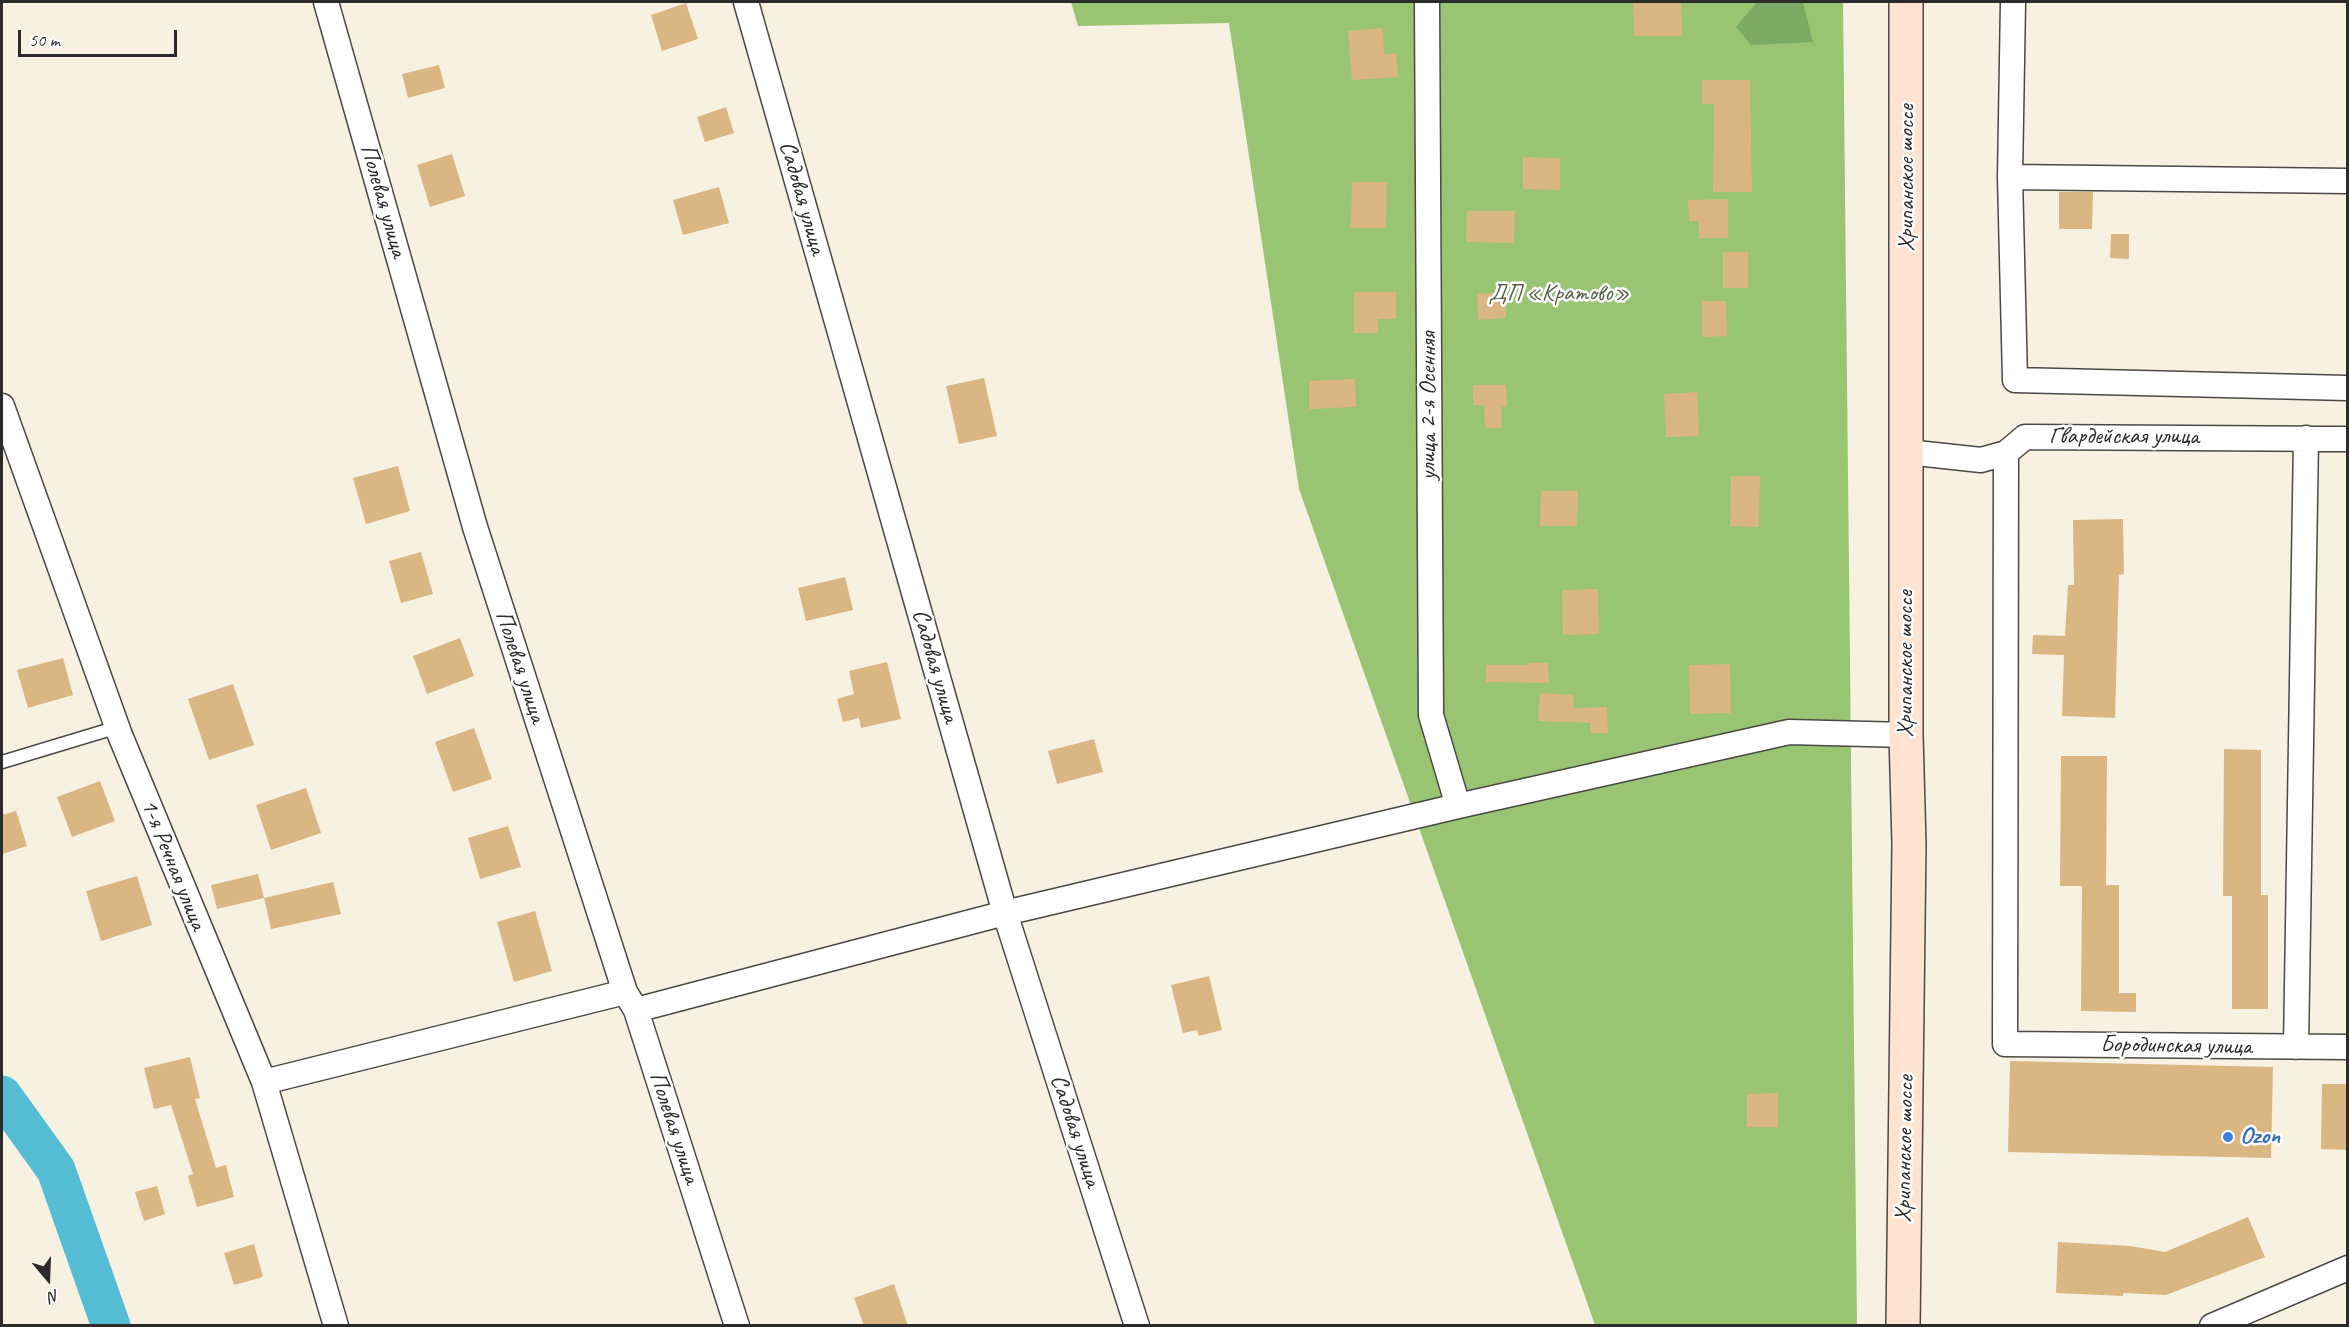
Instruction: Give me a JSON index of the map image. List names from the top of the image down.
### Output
{
  "streets": {
    "main road": ["Хрипанское шоссе"],
    "street": [
      "Садовая улица",
      "Полевая улица",
      "улица 2-я Осенняя",
      "Гвардейская улица",
      "1-я Речная улица",
      "Бородинская улица"
    ]
  },
  "crossings": [
    ["Хрипанское шоссе", "Гвардейская улица"],
    ["Гвардейская улица", "Бородинская улица"]
  ],
  "parks": ["ДП «Кратово»"],
  "places": ["Ozon"],
  "scale_bar": "50 m",
  "north": "bottom"
}
